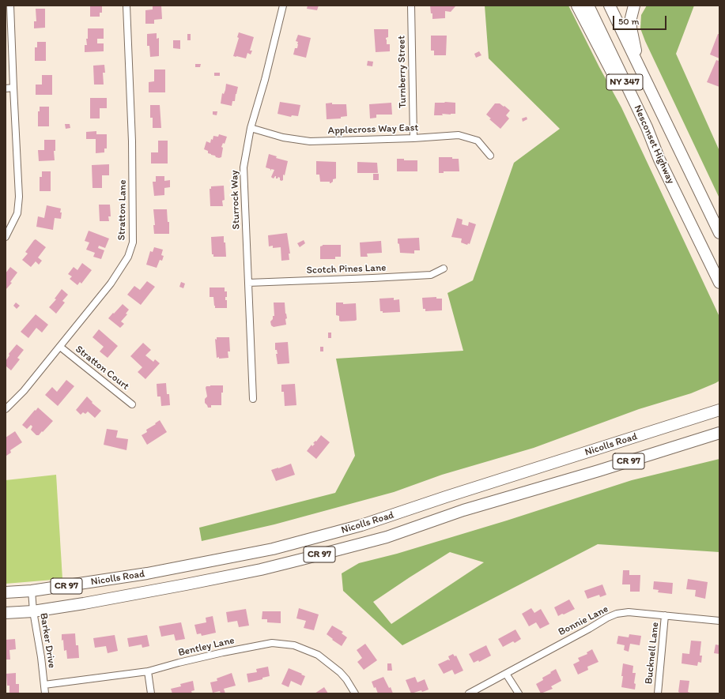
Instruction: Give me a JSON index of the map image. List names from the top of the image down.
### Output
{
  "streets": {
    "highway": [
      "NY 347",
      "Nesconset Highway",
      "Nicolls Road",
      "CR 97"
    ],
    "street": [
      "Turnberry Street",
      "Applecross Way East",
      "Sturrock Way",
      "Stratton Lane",
      "Scotch Pines Lane",
      "Stratton Court",
      "Bonnie Lane",
      "Barker Drive",
      "Bentley Lane",
      "Bucknell Lane"
    ]
  },
  "crossings": [
    ["Turnberry Street", "Applecross Way East"],
    ["Applecross Way East", "Sturrock Way"],
    ["Sturrock Way", "Scotch Pines Lane"],
    ["Stratton Lane", "Stratton Court"],
    ["Nicolls Road", "Barker Drive"],
    ["Bonnie Lane", "Bucknell Lane"],
    ["Barker Drive", "Bentley Lane"]
  ],
  "scale_bar": "50 m"
}
